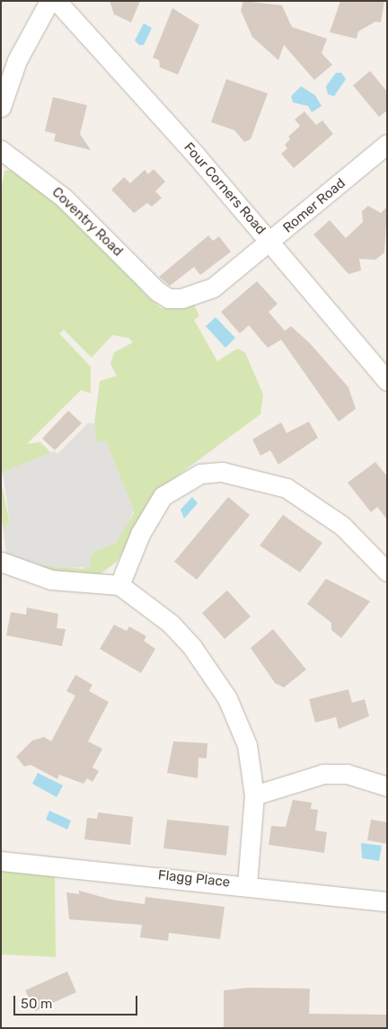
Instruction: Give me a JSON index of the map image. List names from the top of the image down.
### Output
{
  "streets": {
    "street": [
      "Four Corners Road",
      "Romer Road",
      "Coventry Road",
      "Flagg Place"
    ]
  },
  "crossings": [
    ["Four Corners Road", "Romer Road"],
    ["Romer Road", "Coventry Road"]
  ],
  "scale_bar": "50 m"
}
